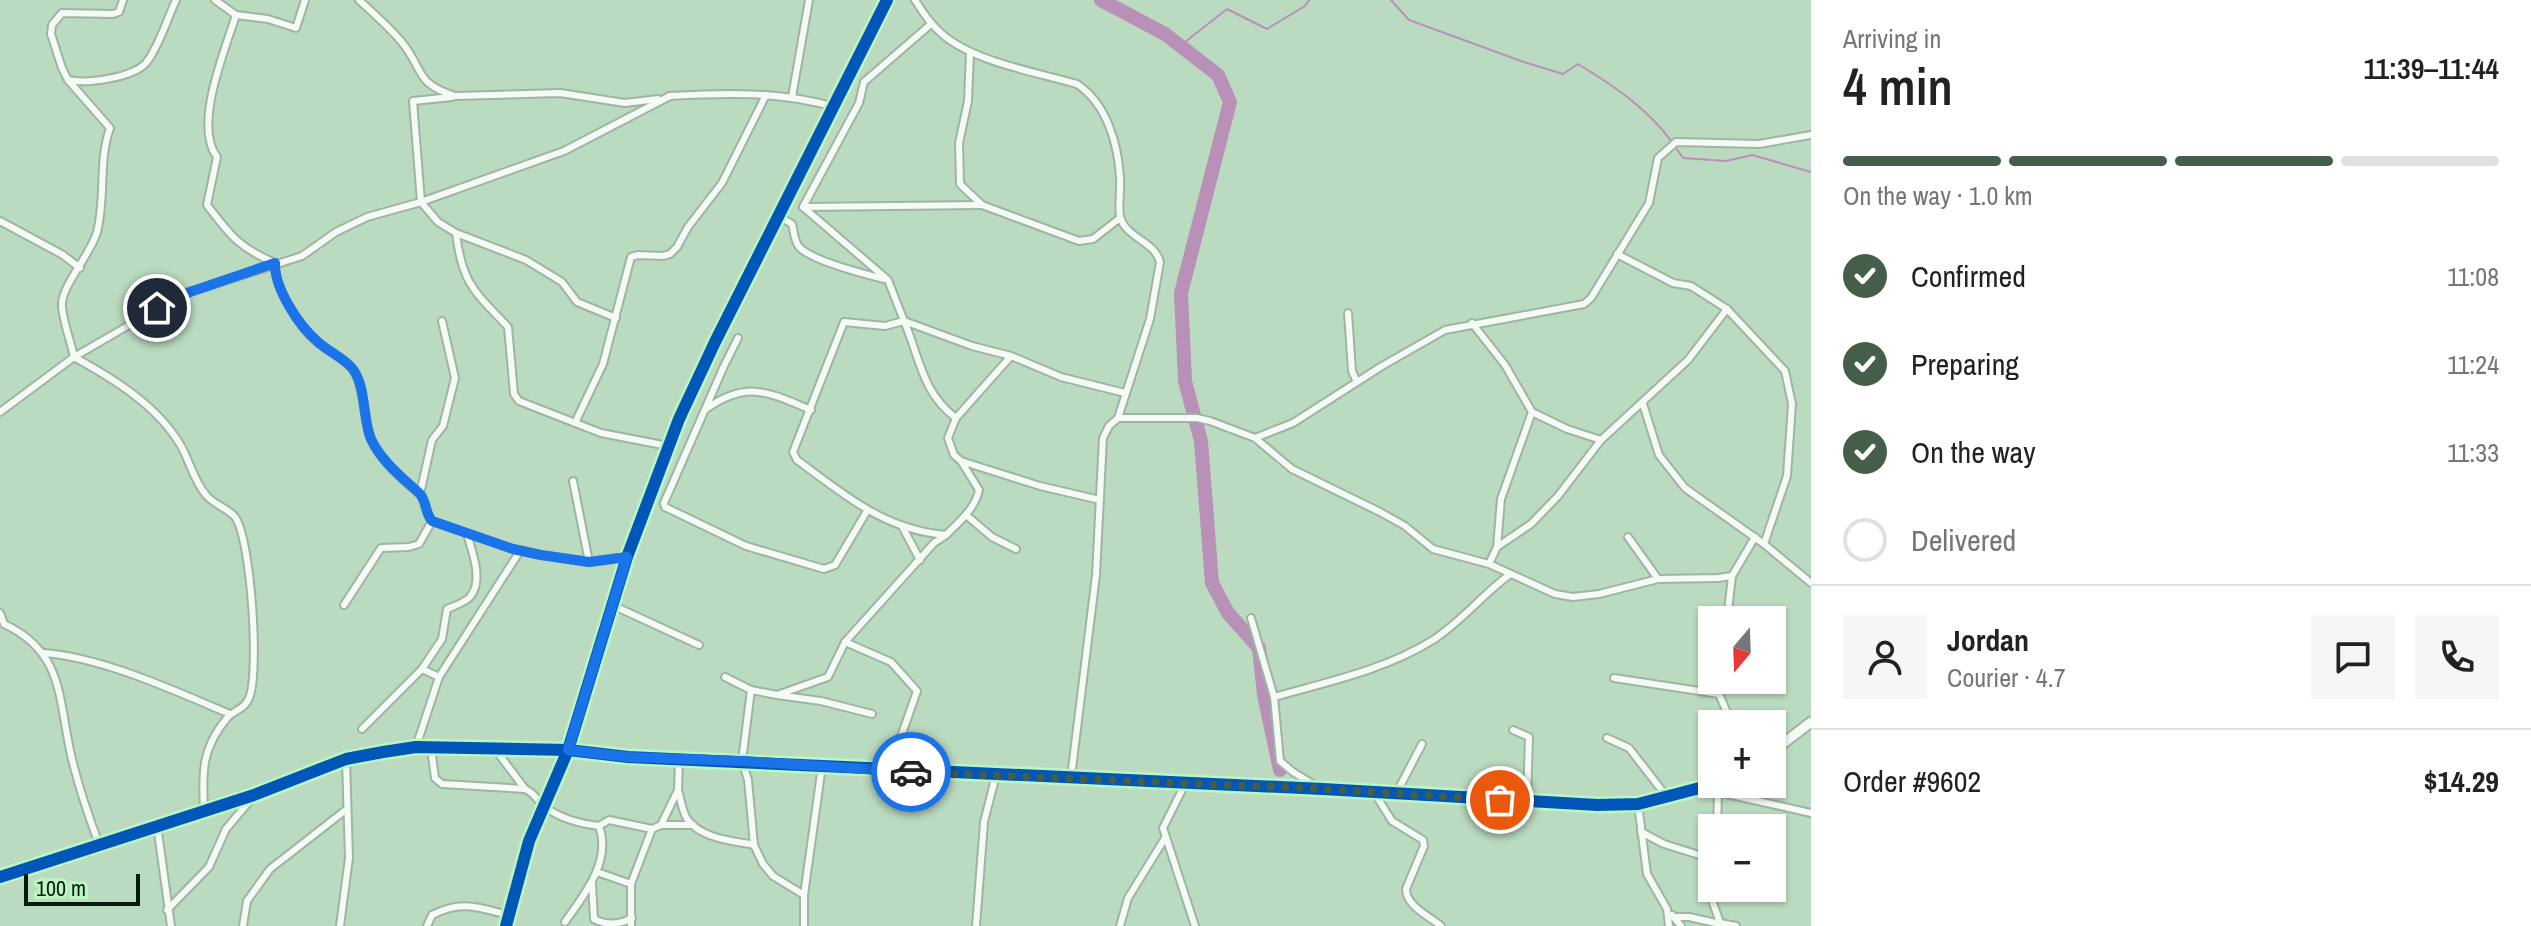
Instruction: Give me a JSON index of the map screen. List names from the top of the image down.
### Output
{
  "scale_bar": "100 m",
  "north": "bottom",
  "page": {
    "heading": ["4 min", "Arriving in", "11:39–11:44"],
    "panel": [
      "Jordan",
      "Courier · 4.7",
      "Order #9602",
      "$14.29"
    ],
    "bar": "On the way · 1.0 km",
    "list": [
      ["Confirmed", "11:08"],
      ["Preparing", "11:24"],
      ["On the way", "11:33"],
      "Delivered"
    ],
    "map_buttons": ["+", "−"],
    "scale": "100 m"
  }
}
